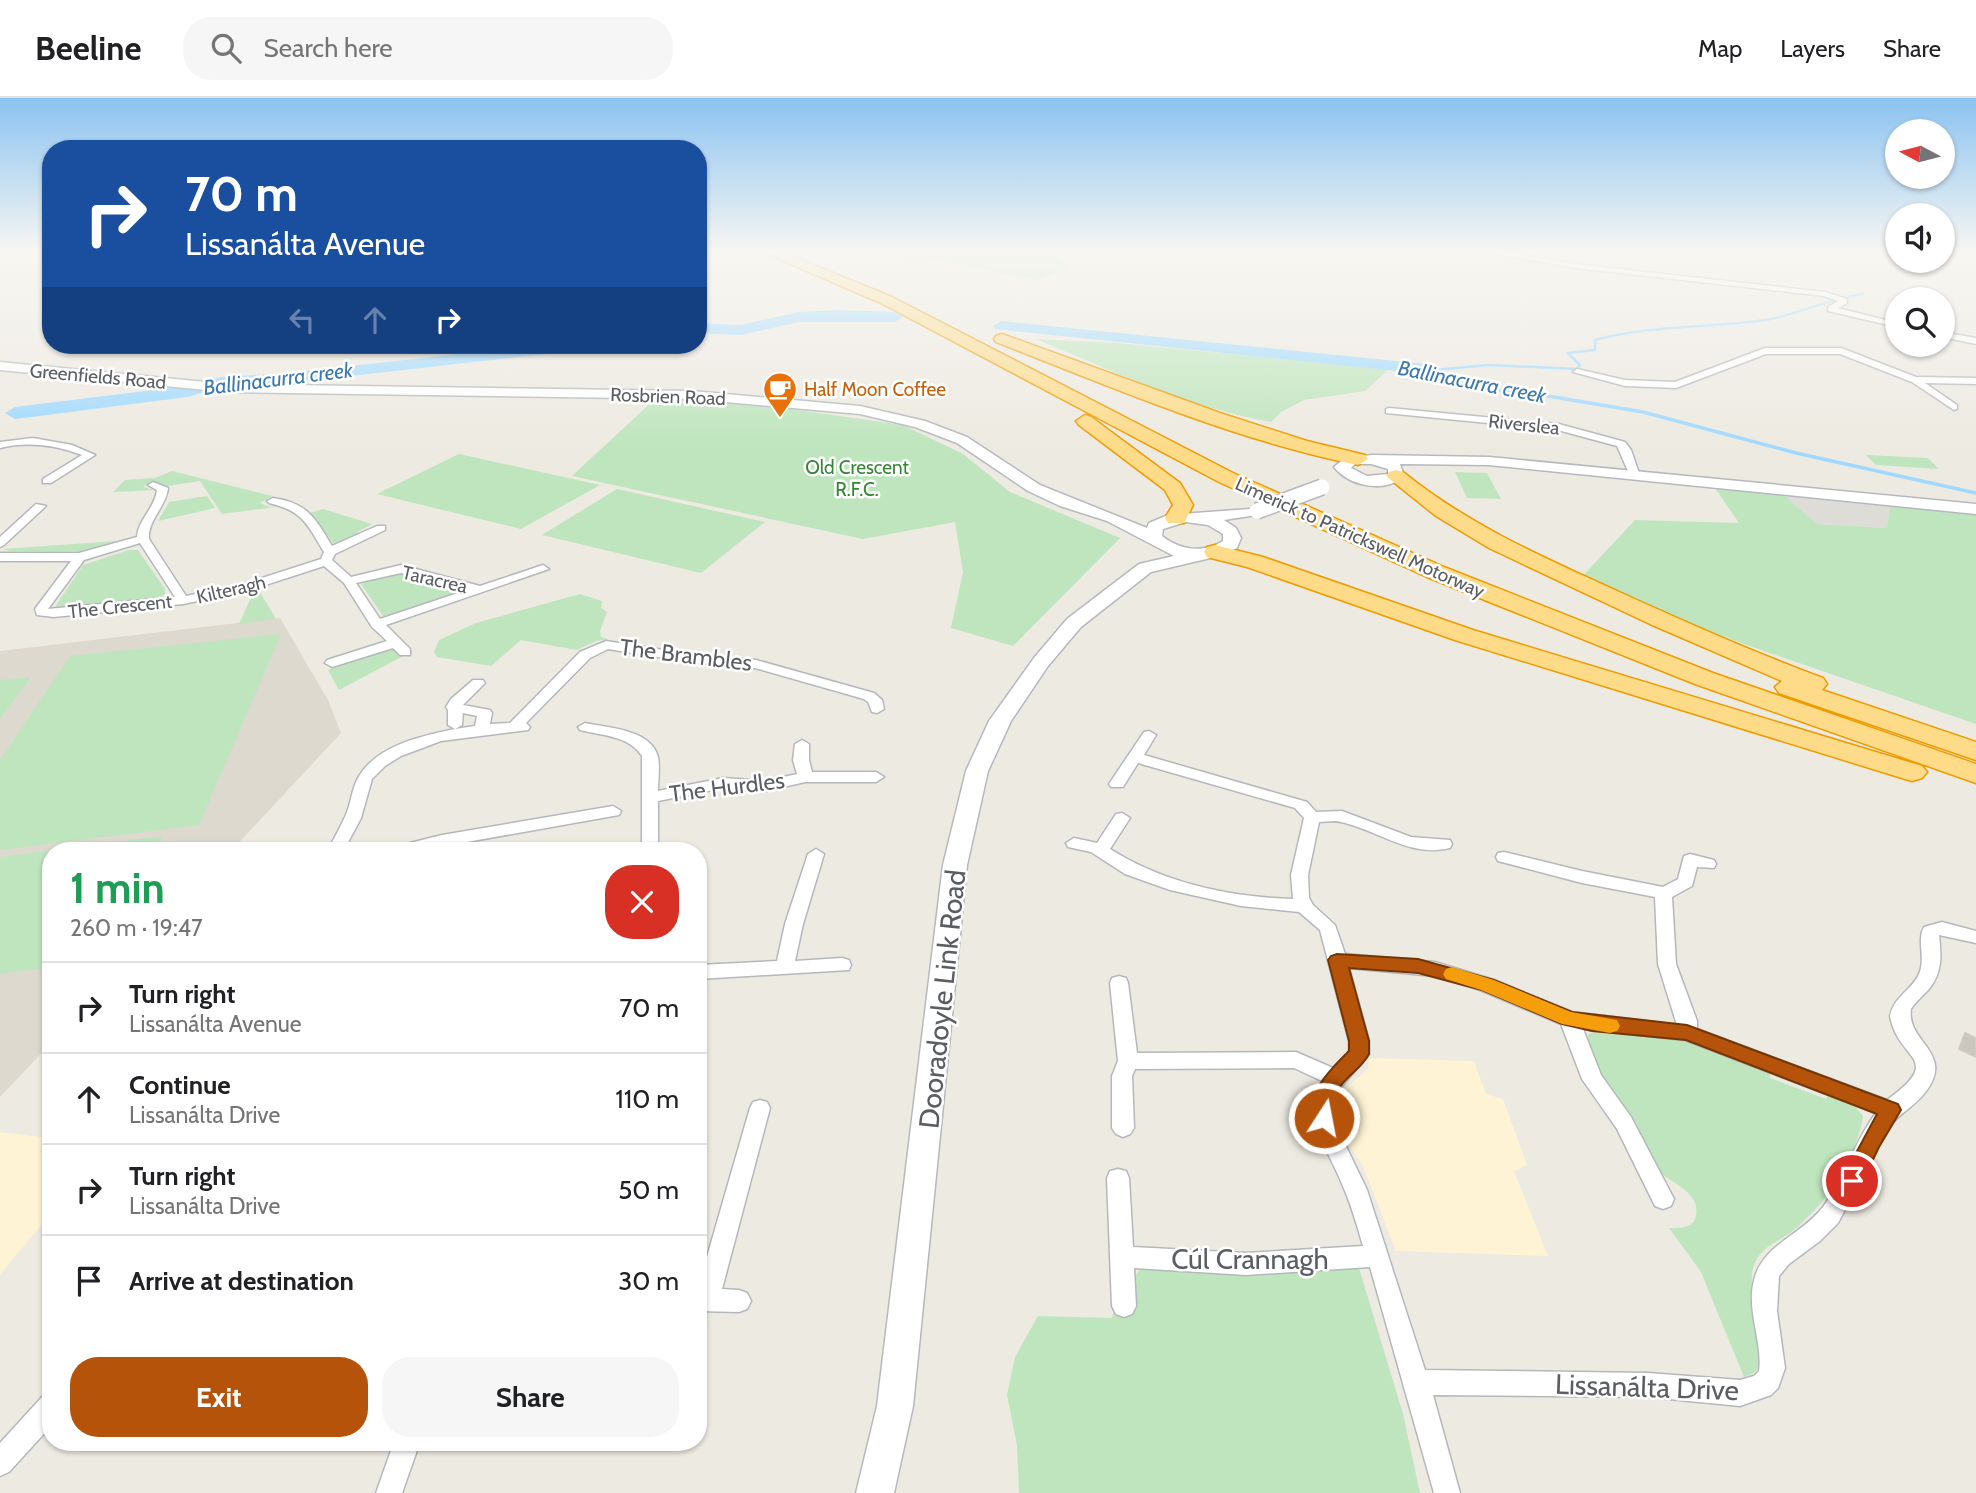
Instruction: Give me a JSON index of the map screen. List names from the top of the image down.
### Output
{
  "streets": {
    "highway": ["Limerick to Patrickswell Motorway"],
    "main road": ["Dooradoyle Link Road"],
    "street": [
      "Greenfields Road",
      "Rosbrien Road",
      "Riverslea",
      "Taracrea",
      "Kilteragh",
      "The Crescent",
      "The Brambles",
      "The Hurdles",
      "Cúl Crannagh",
      "Lissanálta Drive"
    ]
  },
  "crossings": [
    ["Greenfields Road", "Rosbrien Road"],
    ["Rosbrien Road", "Dooradoyle Link Road"],
    ["Kilteragh", "The Crescent"]
  ],
  "water": ["Ballinacurra creek"],
  "parks": ["Old Crescent R.F.C."],
  "places": {
    "cafe": ["Half Moon Coffee"]
  },
  "north": "left",
  "page": {
    "header": "Beeline",
    "search": "Search here",
    "nav": ["Map", "Layers", "Share"],
    "turn": ["70 m", "Lissanálta Avenue"],
    "heading": ["1 min", "260 m · 19:47"],
    "list": [
      {
        "name": "Turn right",
        "note": "Lissanálta Avenue",
        "value": "70 m"
      },
      {
        "name": "Continue",
        "note": "Lissanálta Drive",
        "value": "110 m"
      },
      {
        "name": "Turn right",
        "note": "Lissanálta Drive",
        "value": "50 m"
      },
      {
        "name": "Arrive at destination",
        "value": "30 m"
      }
    ],
    "buttons": ["Exit", "Share"]
  }
}
